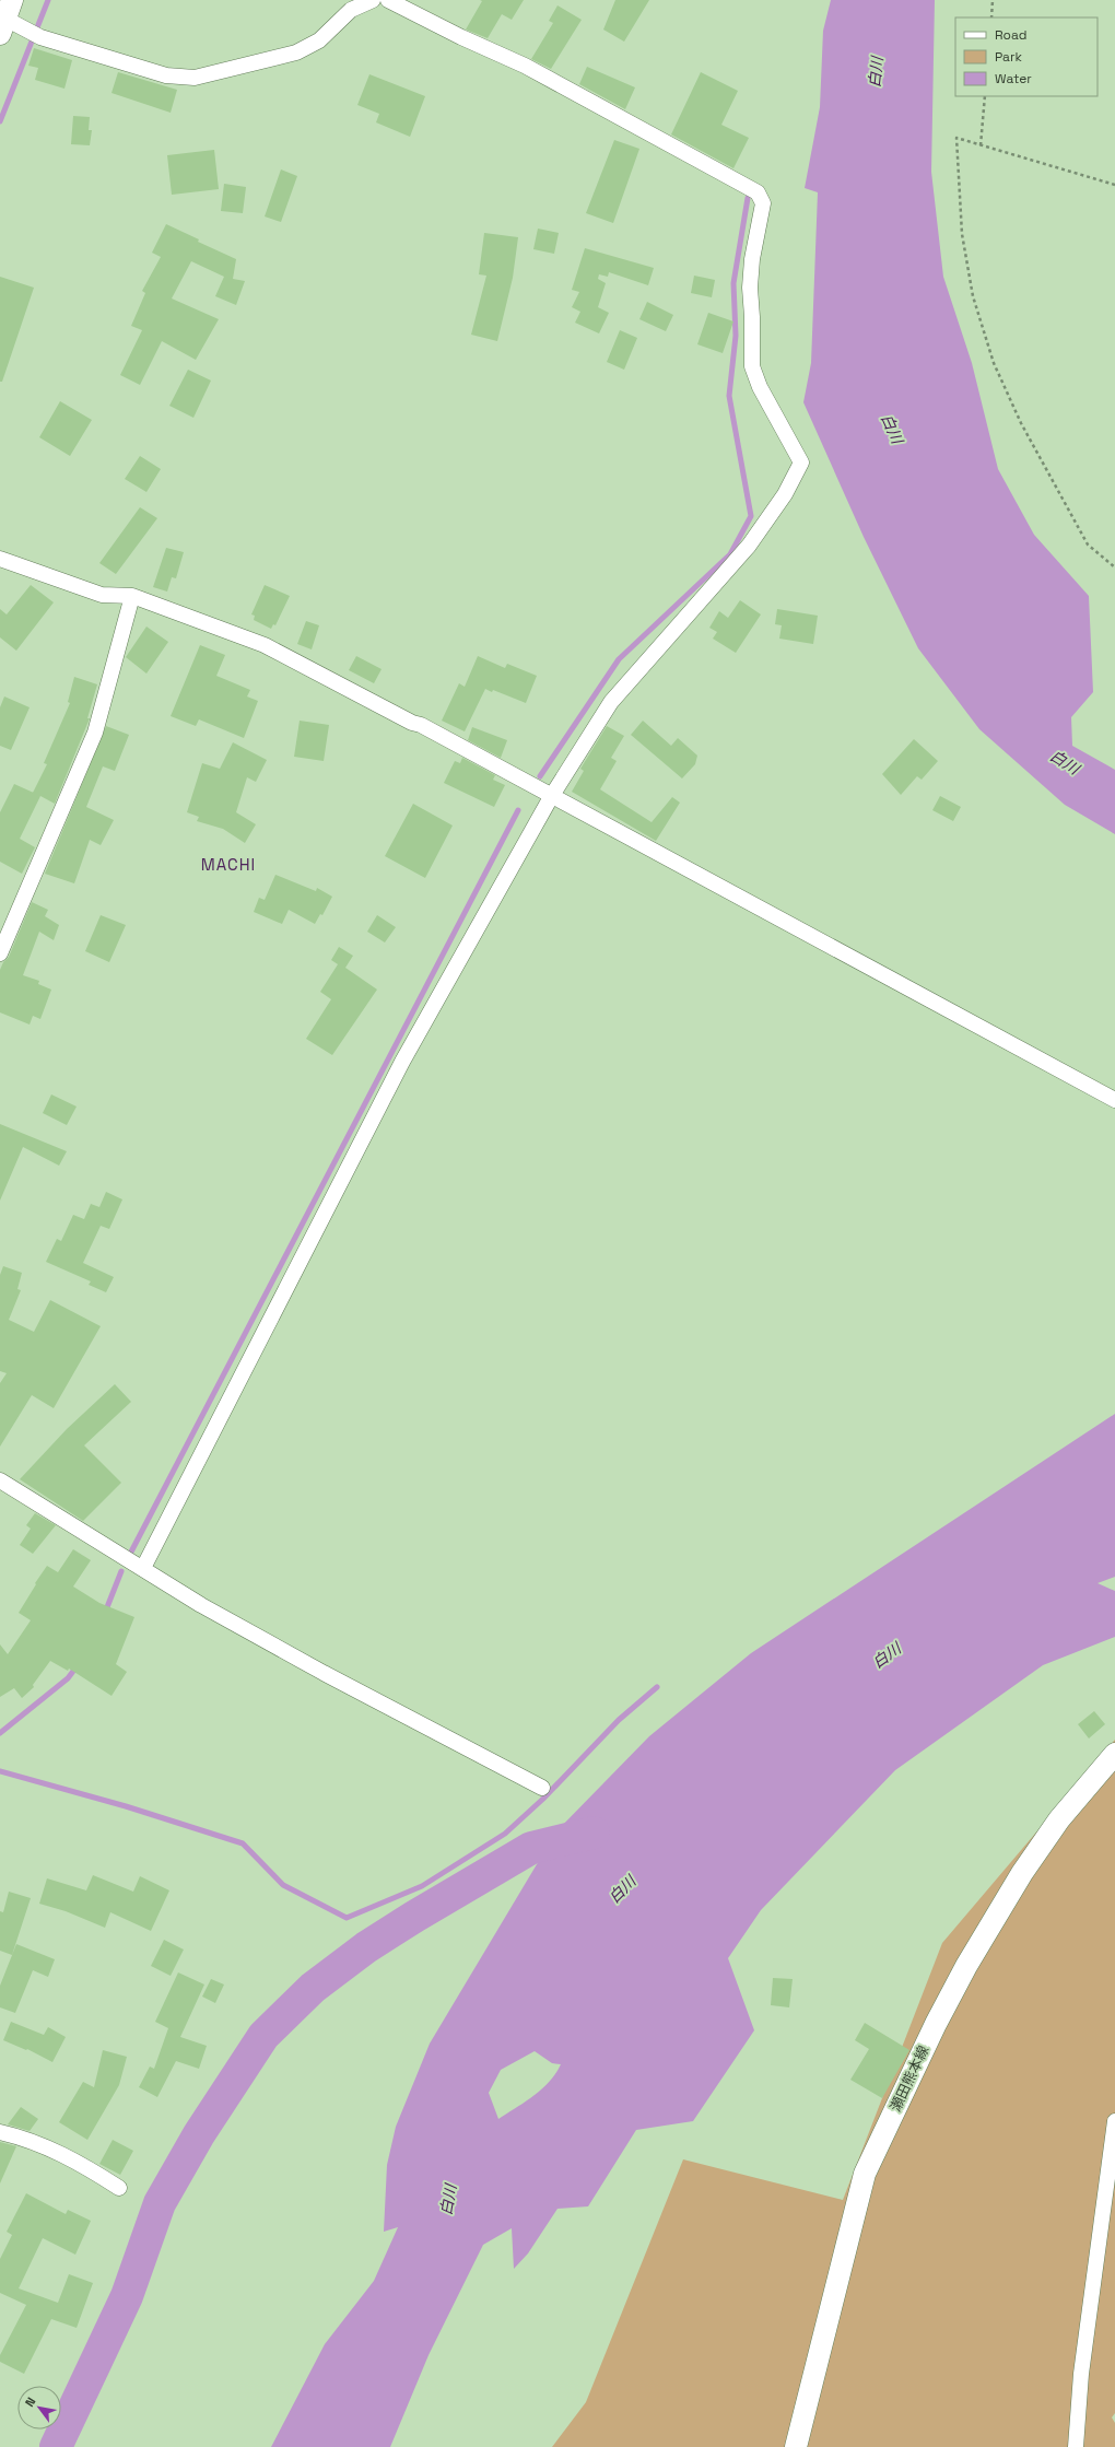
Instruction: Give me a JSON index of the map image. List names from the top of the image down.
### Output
{
  "streets": {
    "main road": ["瀬田熊本線"]
  },
  "districts": ["MACHI"],
  "water": ["白川"],
  "legend": ["Road", "Park", "Water"],
  "north": "top left"
}
